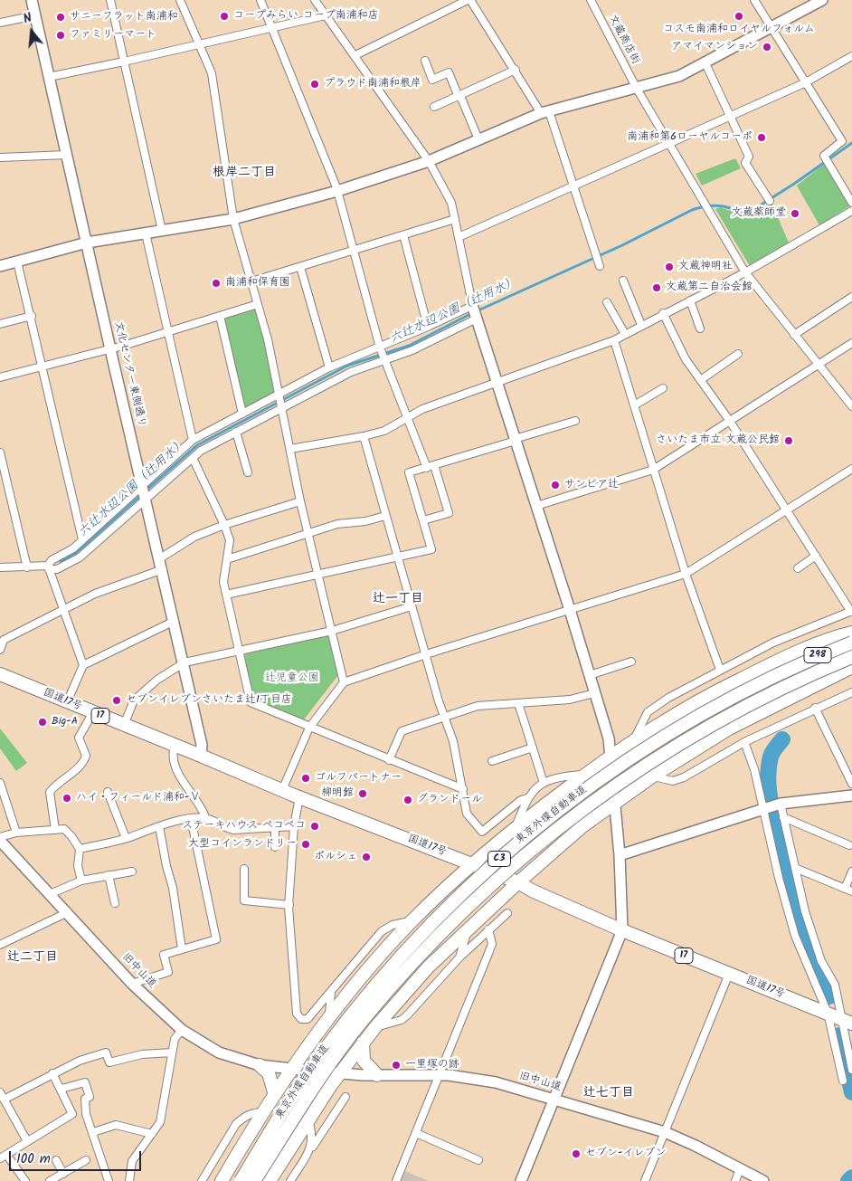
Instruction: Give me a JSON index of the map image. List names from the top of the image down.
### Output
{
  "streets": {
    "highway": [
      "298",
      "国道17号",
      "17",
      "東京外環自動車道",
      "C3"
    ],
    "street": ["文蔵商店街", "文化センター東側通り", "旧中山道"]
  },
  "crossings": [
    ["文化センター東側通り", "国道17号"],
    ["298", "東京外環自動車道"]
  ],
  "districts": [
    "根岸二丁目",
    "辻一丁目",
    "辻二丁目",
    "辻七丁目"
  ],
  "water": ["六辻水辺公園（辻用水）"],
  "parks": ["辻児童公園"],
  "places": [
    "コープみらい コープ南浦和店",
    "コスモ南浦和ロイヤルフォルム",
    "サニーフラット南浦和",
    "ファミリーマート",
    "アマイマンション",
    "プラウド南浦和根岸",
    "南浦和第6ローヤルコーポ",
    "文蔵薬師堂",
    "文蔵神明社",
    "南浦和保育園",
    "文蔵第二自治会館",
    "さいたま市立 文蔵公民館",
    "サンピア辻",
    "セブンイレブンさいたま辻1丁目店",
    "Big-A",
    "ゴルフパートナー",
    "柳明館",
    "ハイ・フィールド浦和-Ⅴ",
    "グランドール",
    "ステーキハウス ペコペコ",
    "大型コインランドリー",
    "ポルシェ",
    "一里塚の跡",
    "セブン-イレブン"
  ],
  "scale_bar": "100 m",
  "north": "top"
}
